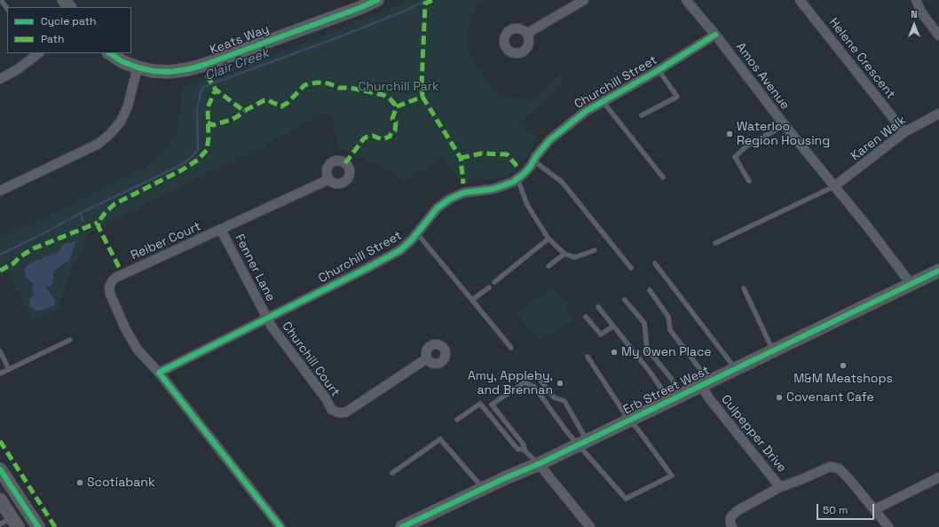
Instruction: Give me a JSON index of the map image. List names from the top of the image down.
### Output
{
  "streets": {
    "main road": ["Keats Way", "Erb Street West"],
    "street": [
      "Helene Crescent",
      "Amos Avenue",
      "Churchill Street",
      "Karen Walk",
      "Reiber Court",
      "Fenner Lane",
      "Churchill Court",
      "Culpepper Drive"
    ]
  },
  "crossings": [
    ["Helene Crescent", "Karen Walk"],
    ["Amos Avenue", "Churchill Street"],
    ["Amos Avenue", "Karen Walk"],
    ["Amos Avenue", "Erb Street West"],
    ["Churchill Street", "Reiber Court"],
    ["Churchill Street", "Fenner Lane"],
    ["Churchill Street", "Churchill Court"],
    ["Reiber Court", "Fenner Lane"],
    ["Fenner Lane", "Churchill Court"],
    ["Erb Street West", "Culpepper Drive"]
  ],
  "water": ["Clair Creek"],
  "parks": ["Churchill Park"],
  "places": [
    "Waterloo Region Housing",
    "My Owen Place",
    "M&M Meatshops",
    "Amy, Appleby, and Brennan",
    "Covenant Cafe",
    "Scotiabank"
  ],
  "legend": ["Cycle path", "Path"],
  "scale_bar": "50 m",
  "north": "top"
}
